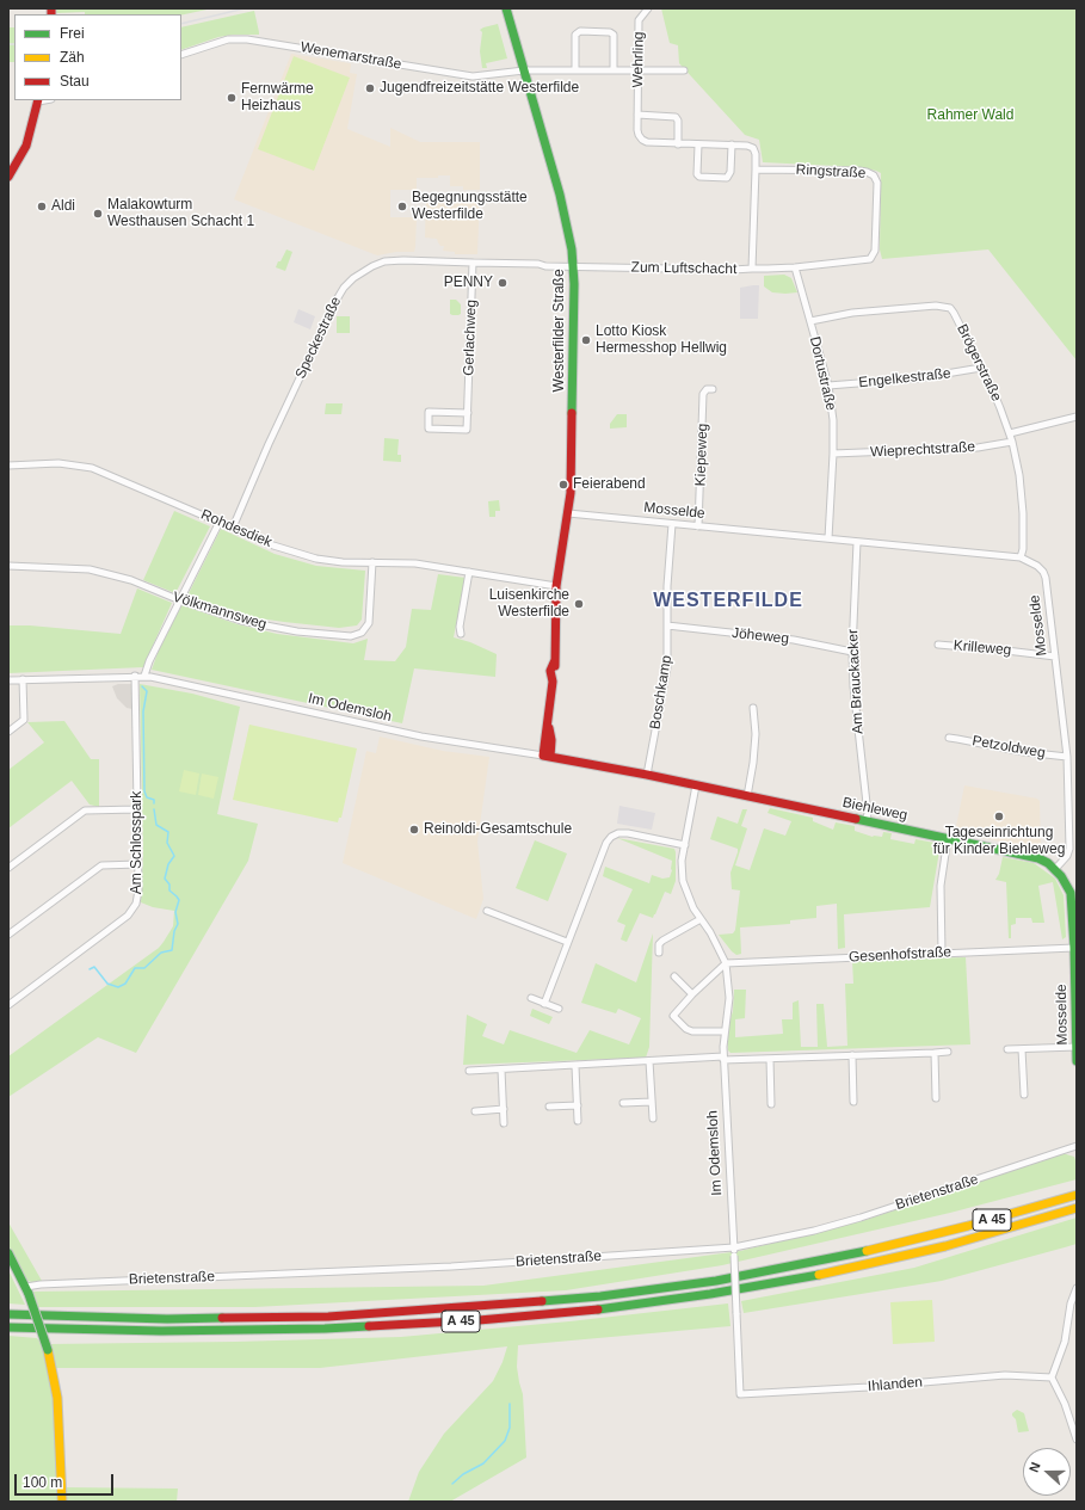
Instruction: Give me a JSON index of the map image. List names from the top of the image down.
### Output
{
  "streets": {
    "main road": [
      "Westerfilder Straße",
      "Mosselde",
      "Im Odemsloh",
      "Biehleweg",
      "A 45"
    ],
    "street": [
      "Wenemarstraße",
      "Wehrling",
      "Ringstraße",
      "Zum Luftschacht",
      "Speckestraße",
      "Gerlachweg",
      "Brögerstraße",
      "Dortustraße",
      "Engelkestraße",
      "Wieprechtstraße",
      "Kiepeweg",
      "Rohdesdiek",
      "Völkmannsweg",
      "Jöheweg",
      "Krilleweg",
      "Am Brauckacker",
      "Boschkamp",
      "Petzoldweg",
      "Am Schlosspark",
      "Gesenhofstraße",
      "Brietenstraße",
      "Ihlanden"
    ]
  },
  "crossings": [
    ["Wenemarstraße", "Wehrling"],
    ["Wenemarstraße", "Westerfilder Straße"],
    ["Wehrling", "Ringstraße"],
    ["Ringstraße", "Zum Luftschacht"],
    ["Ringstraße", "Dortustraße"],
    ["Zum Luftschacht", "Westerfilder Straße"],
    ["Zum Luftschacht", "Speckestraße"],
    ["Zum Luftschacht", "Dortustraße"],
    ["Westerfilder Straße", "Speckestraße"],
    ["Westerfilder Straße", "Mosselde"],
    ["Westerfilder Straße", "Rohdesdiek"],
    ["Westerfilder Straße", "Im Odemsloh"],
    ["Speckestraße", "Gerlachweg"],
    ["Speckestraße", "Rohdesdiek"],
    ["Brögerstraße", "Dortustraße"],
    ["Brögerstraße", "Engelkestraße"],
    ["Brögerstraße", "Wieprechtstraße"],
    ["Brögerstraße", "Mosselde"],
    ["Dortustraße", "Engelkestraße"],
    ["Dortustraße", "Wieprechtstraße"],
    ["Dortustraße", "Mosselde"],
    ["Kiepeweg", "Mosselde"],
    ["Mosselde", "Krilleweg"],
    ["Mosselde", "Am Brauckacker"],
    ["Mosselde", "Boschkamp"],
    ["Mosselde", "Petzoldweg"],
    ["Mosselde", "Biehleweg"],
    ["Mosselde", "Gesenhofstraße"],
    ["Rohdesdiek", "Völkmannsweg"],
    ["Jöheweg", "Am Brauckacker"],
    ["Jöheweg", "Boschkamp"],
    ["Am Brauckacker", "Biehleweg"],
    ["Boschkamp", "Im Odemsloh"],
    ["Im Odemsloh", "Biehleweg"],
    ["Im Odemsloh", "Am Schlosspark"],
    ["Im Odemsloh", "Gesenhofstraße"],
    ["Im Odemsloh", "Brietenstraße"],
    ["Im Odemsloh", "Ihlanden"]
  ],
  "districts": ["WESTERFILDE"],
  "parks": ["Rahmer Wald"],
  "places": [
    "Jugendfreizeitstätte Westerfilde",
    "Fernwärme Heizhaus",
    "Aldi",
    "Begegnungsstätte Westerfilde",
    "Malakowturm Westhausen Schacht 1",
    "PENNY",
    "Lotto Kiosk Hermesshop Hellwig",
    "Feierabend",
    "Luisenkirche Westerfilde",
    "Tageseinrichtung für Kinder Biehleweg",
    "Reinoldi-Gesamtschule"
  ],
  "legend": ["Frei", "Zäh", "Stau"],
  "scale_bar": "100 m",
  "north": "left"
}
